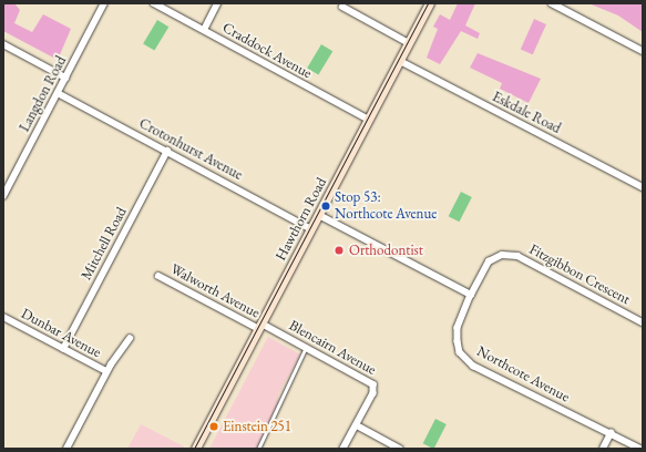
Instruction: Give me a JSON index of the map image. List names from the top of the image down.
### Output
{
  "streets": {
    "main road": ["Hawthorn Road"],
    "street": [
      "Craddock Avenue",
      "Langdon Road",
      "Eskdale Road",
      "Crotonhurst Avenue",
      "Mitchell Road",
      "Fitzgibbon Crescent",
      "Walworth Avenue",
      "Dunbar Avenue",
      "Blencairn Avenue",
      "Northcote Avenue"
    ]
  },
  "crossings": [
    ["Craddock Avenue", "Hawthorn Road"],
    ["Langdon Road", "Crotonhurst Avenue"],
    ["Eskdale Road", "Hawthorn Road"],
    ["Crotonhurst Avenue", "Hawthorn Road"],
    ["Crotonhurst Avenue", "Mitchell Road"],
    ["Hawthorn Road", "Walworth Avenue"],
    ["Hawthorn Road", "Blencairn Avenue"],
    ["Mitchell Road", "Dunbar Avenue"],
    ["Fitzgibbon Crescent", "Northcote Avenue"],
    ["Walworth Avenue", "Blencairn Avenue"]
  ],
  "places": ["Stop 53: Northcote Avenue", "Orthodontist", "Einstein 251"]
}
